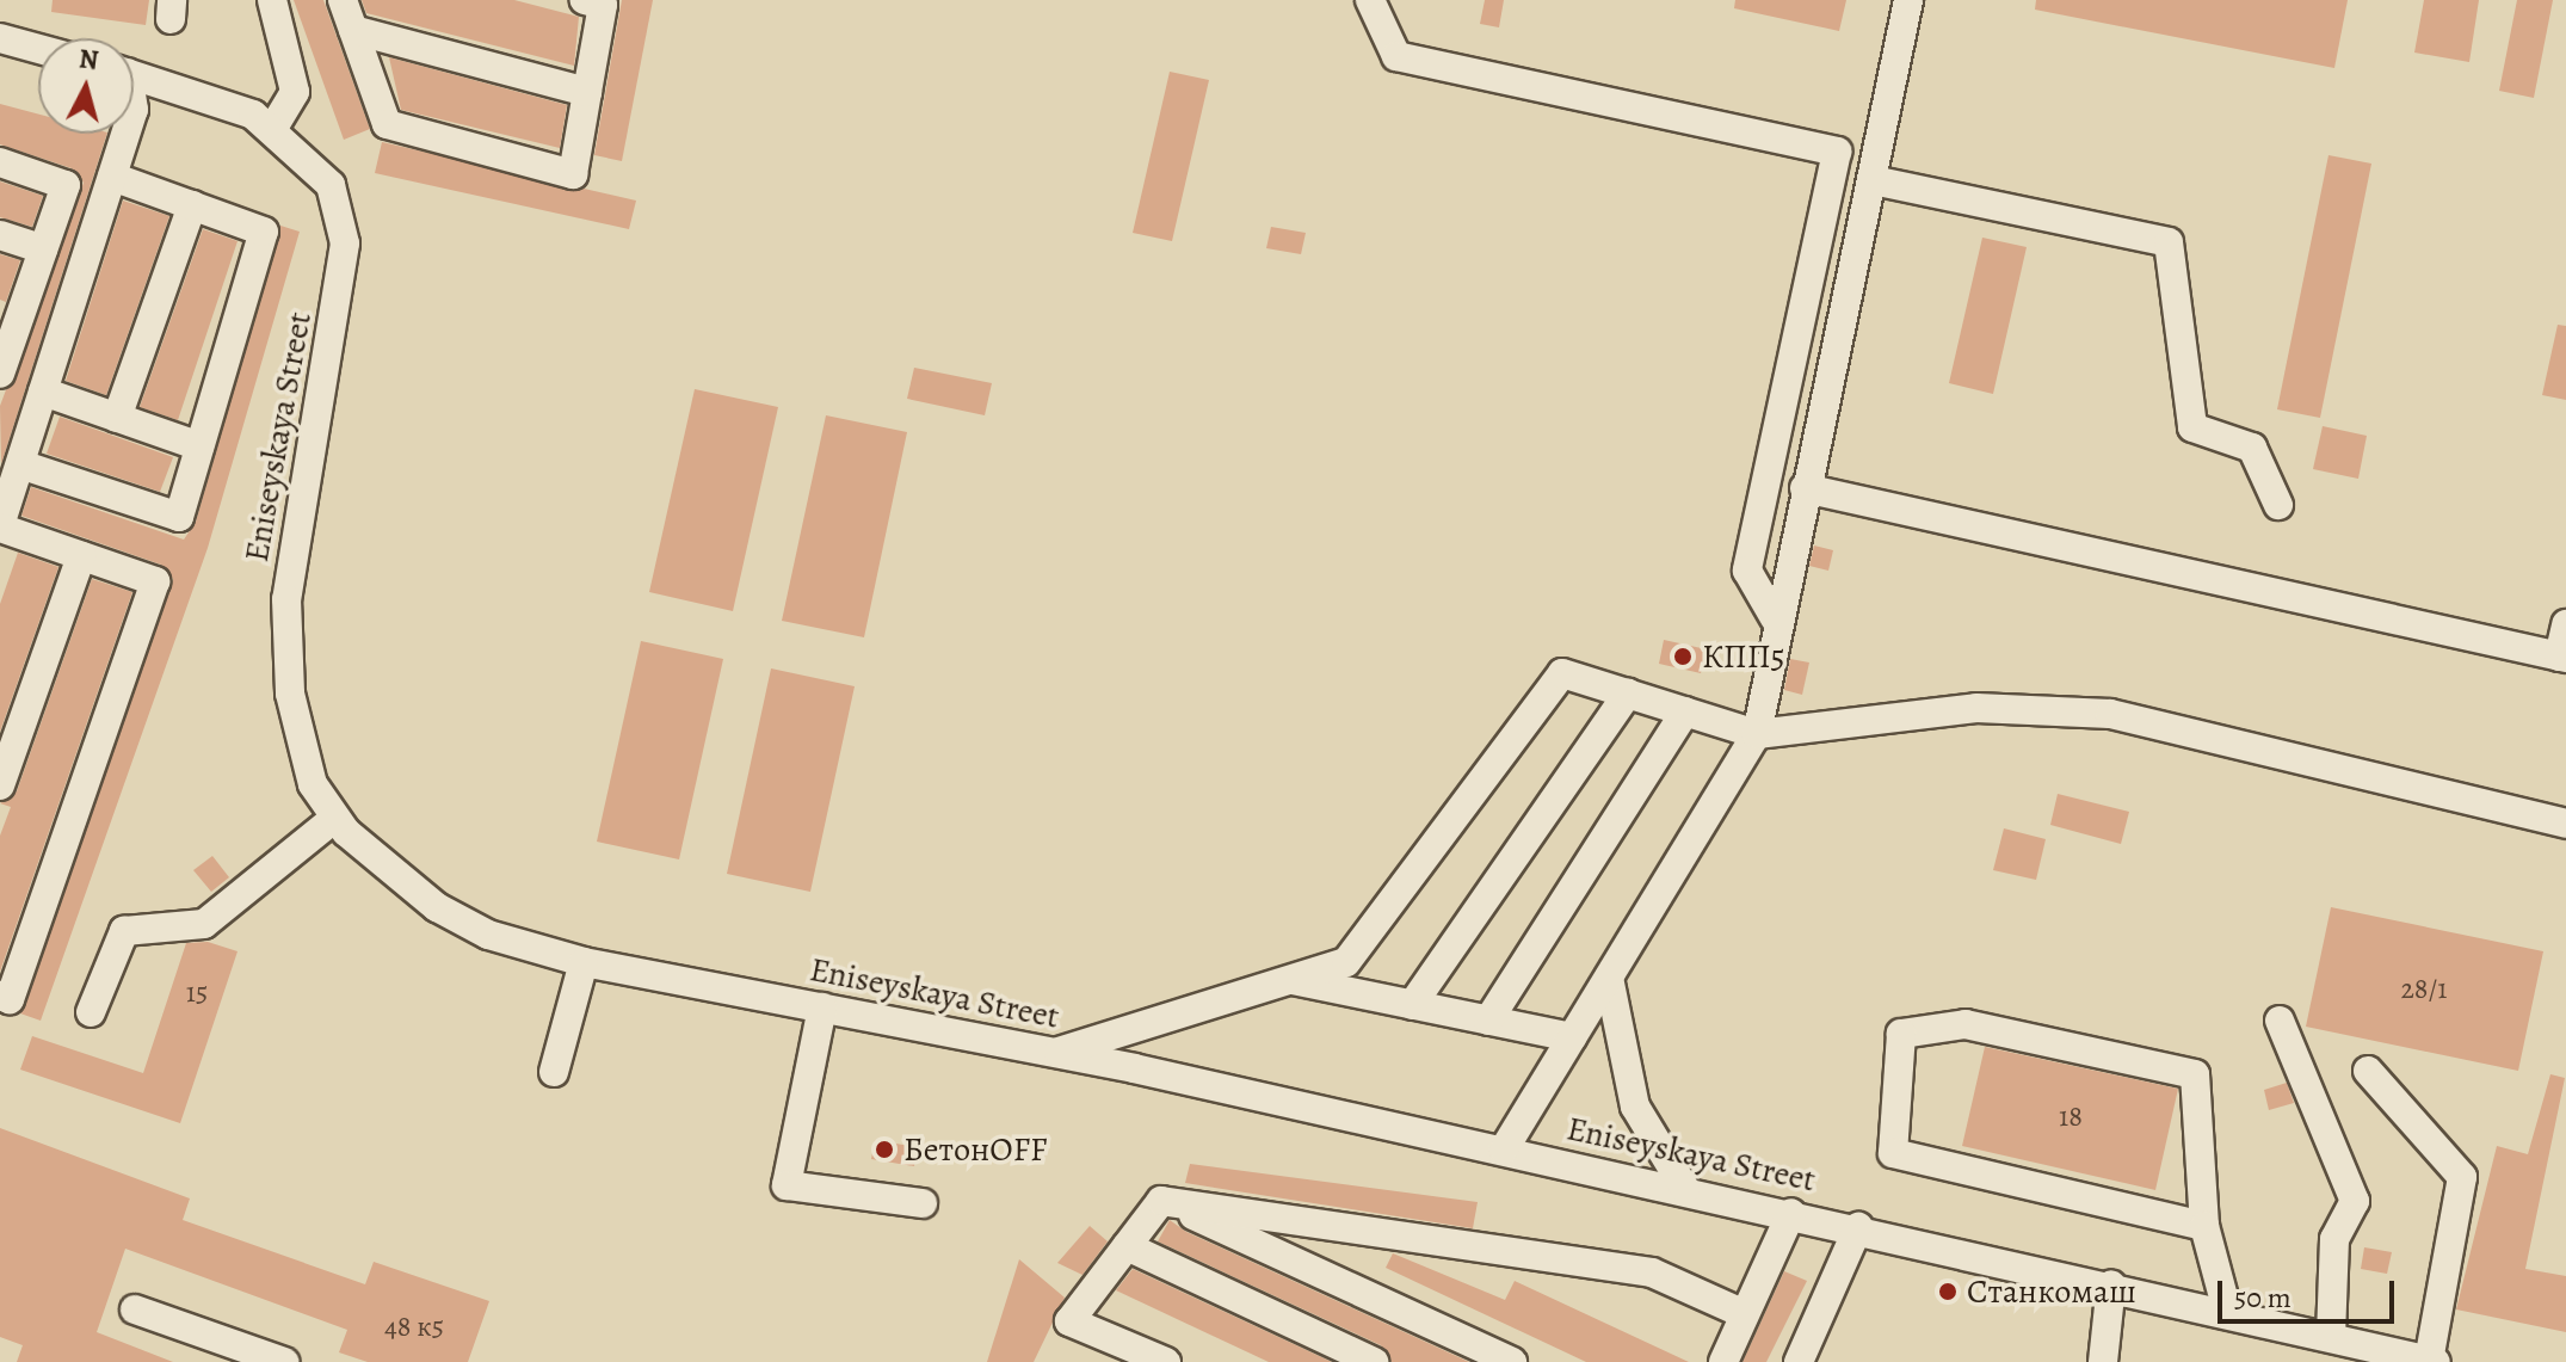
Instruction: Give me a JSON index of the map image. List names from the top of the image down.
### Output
{
  "streets": {
    "street": ["Eniseyskaya Street"]
  },
  "places": ["КПП5", "БетонOFF", "Станкомаш"],
  "house_numbers": [
    "28/1",
    "15",
    "18",
    "48 к5"
  ],
  "scale_bar": "50 m",
  "north": "top"
}
